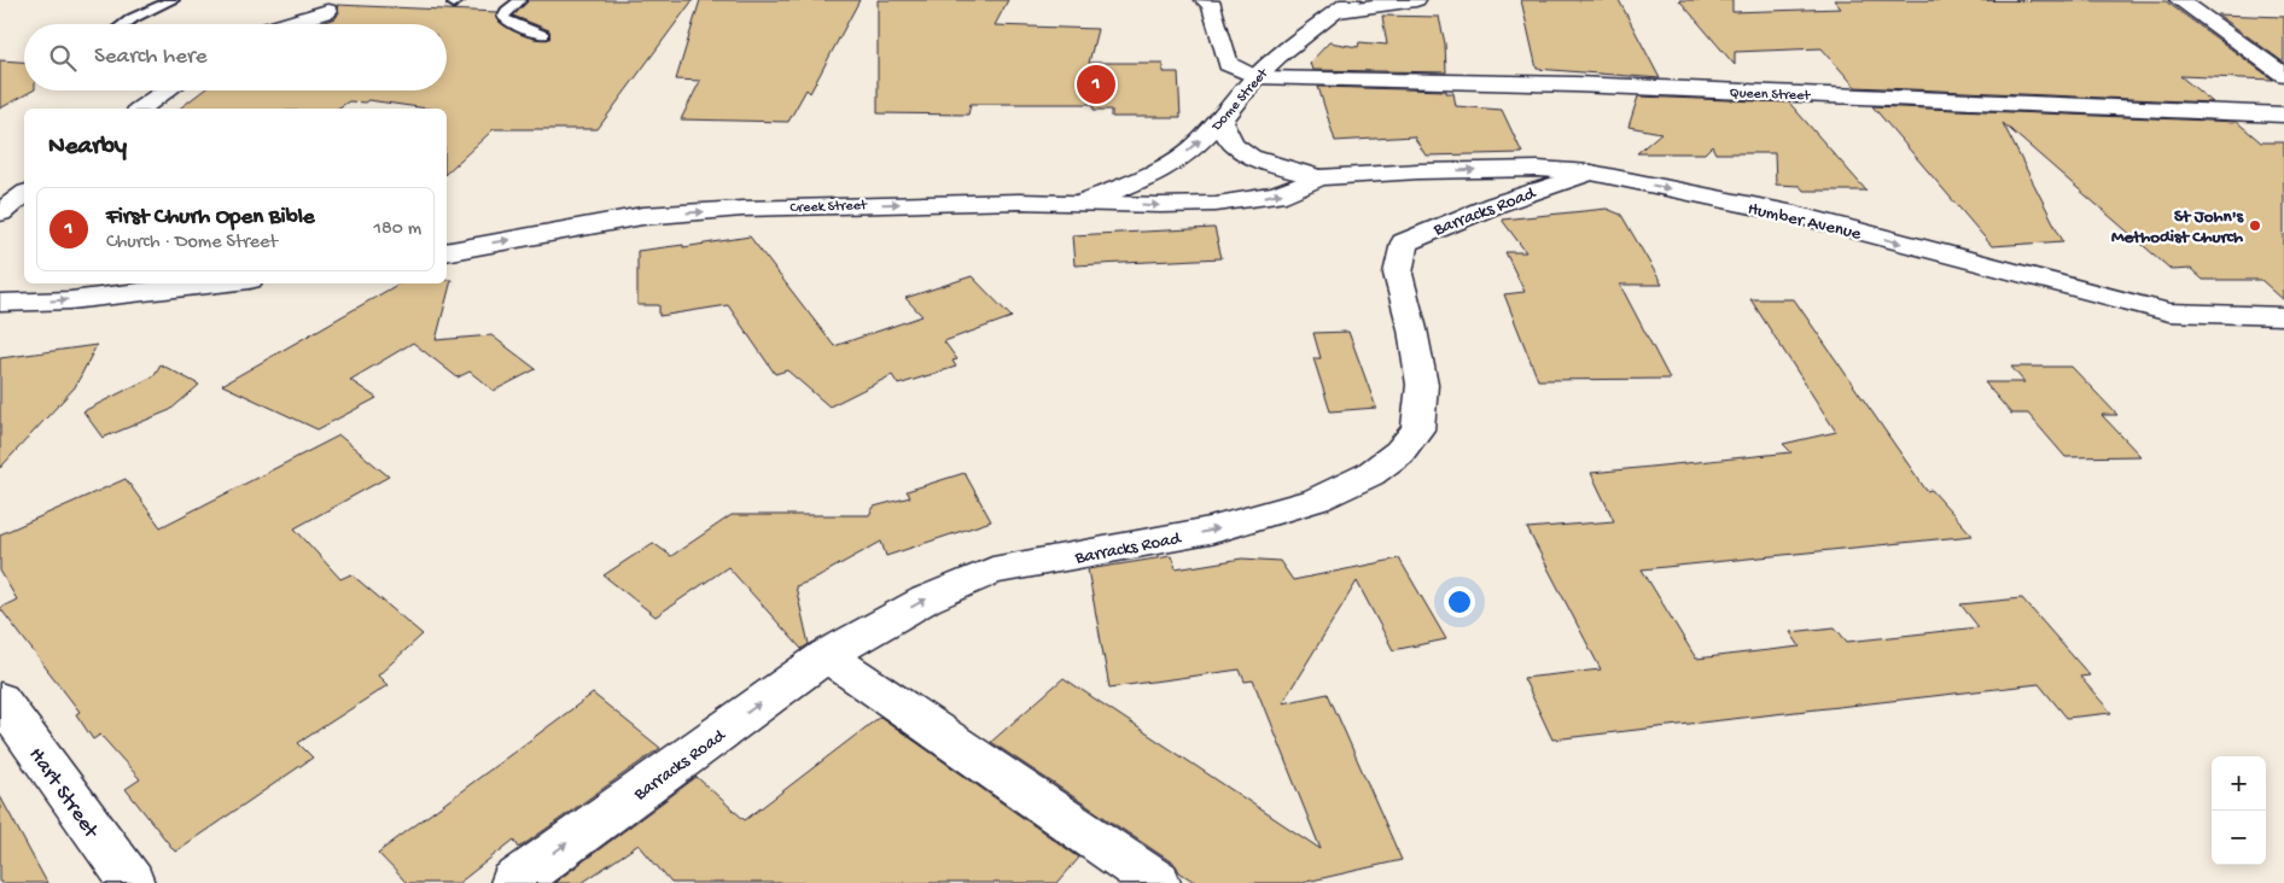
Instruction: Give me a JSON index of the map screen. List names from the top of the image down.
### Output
{
  "streets": {
    "street": [
      "Queen Street",
      "Dome Street",
      "Creek Street",
      "Barracks Road",
      "Humber Avenue",
      "Hart Street"
    ]
  },
  "crossings": [
    ["Queen Street", "Dome Street"],
    ["Dome Street", "Creek Street"],
    ["Dome Street", "Humber Avenue"],
    ["Creek Street", "Humber Avenue"],
    ["Barracks Road", "Humber Avenue"]
  ],
  "one_way": [
    "Dome Street",
    "Creek Street",
    "Barracks Road",
    "Humber Avenue"
  ],
  "places": ["St John's Methodist Church"],
  "page": {
    "search": "Search here",
    "pins": "1",
    "heading": "Nearby",
    "list": [
      {
        "mark": "1",
        "name": "First Churh Open Bible",
        "note": "Church · Dome Street",
        "value": "180 m"
      }
    ],
    "map_buttons": ["+", "−"]
  }
}
